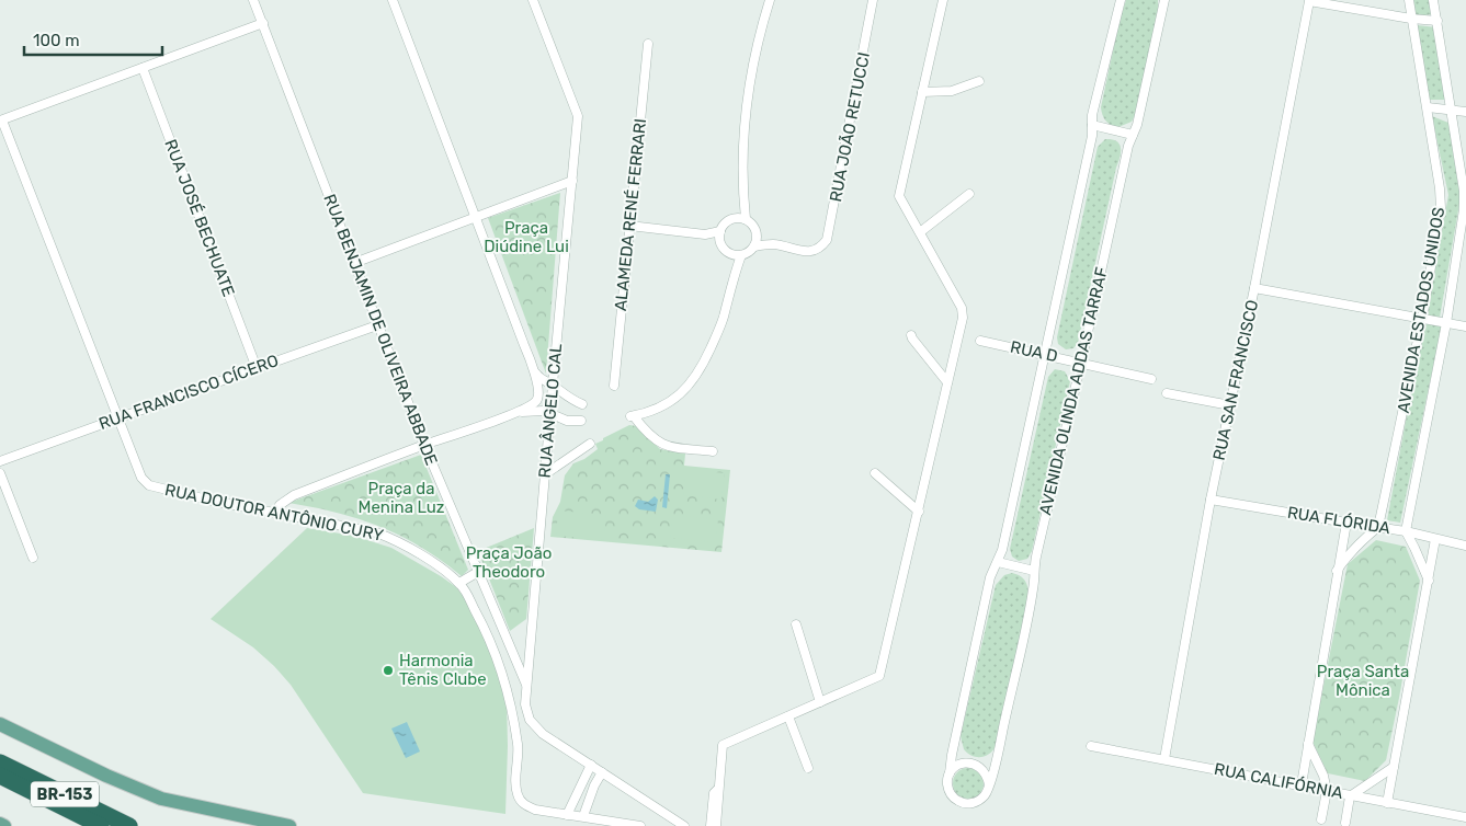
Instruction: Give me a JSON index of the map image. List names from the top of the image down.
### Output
{
  "streets": {
    "highway": ["BR-153"],
    "street": [
      "RUA JOÃO RETUCCI",
      "ALAMEDA RENÉ FERRARI",
      "RUA JOSÉ BECHUATE",
      "AVENIDA ESTADOS UNIDOS",
      "RUA BENJAMIN DE OLIVEIRA ABBADE",
      "RUA D",
      "RUA SAN FRANCISCO",
      "AVENIDA OLINDA ADDAS TARRAF",
      "RUA FRANCISCO CÍCERO",
      "RUA ÂNGELO CAL",
      "RUA DOUTOR ANTÔNIO CURY",
      "RUA FLÓRIDA",
      "RUA CALIFÓRNIA"
    ]
  },
  "crossings": [
    ["RUA JOSÉ BECHUATE", "RUA FRANCISCO CÍCERO"],
    ["AVENIDA ESTADOS UNIDOS", "RUA SAN FRANCISCO"],
    ["AVENIDA ESTADOS UNIDOS", "RUA FLÓRIDA"],
    ["RUA BENJAMIN DE OLIVEIRA ABBADE", "RUA FRANCISCO CÍCERO"],
    ["RUA BENJAMIN DE OLIVEIRA ABBADE", "RUA ÂNGELO CAL"],
    ["RUA D", "AVENIDA OLINDA ADDAS TARRAF"],
    ["RUA SAN FRANCISCO", "RUA FLÓRIDA"],
    ["RUA SAN FRANCISCO", "RUA CALIFÓRNIA"],
    ["RUA FRANCISCO CÍCERO", "RUA DOUTOR ANTÔNIO CURY"]
  ],
  "parks": [
    "Praça Diúdine Lui",
    "Praça da Menina Luz",
    "Praça João Theodoro",
    "Praça Santa Mônica"
  ],
  "places": ["Harmonia Tênis Clube"],
  "scale_bar": "100 m"
}
